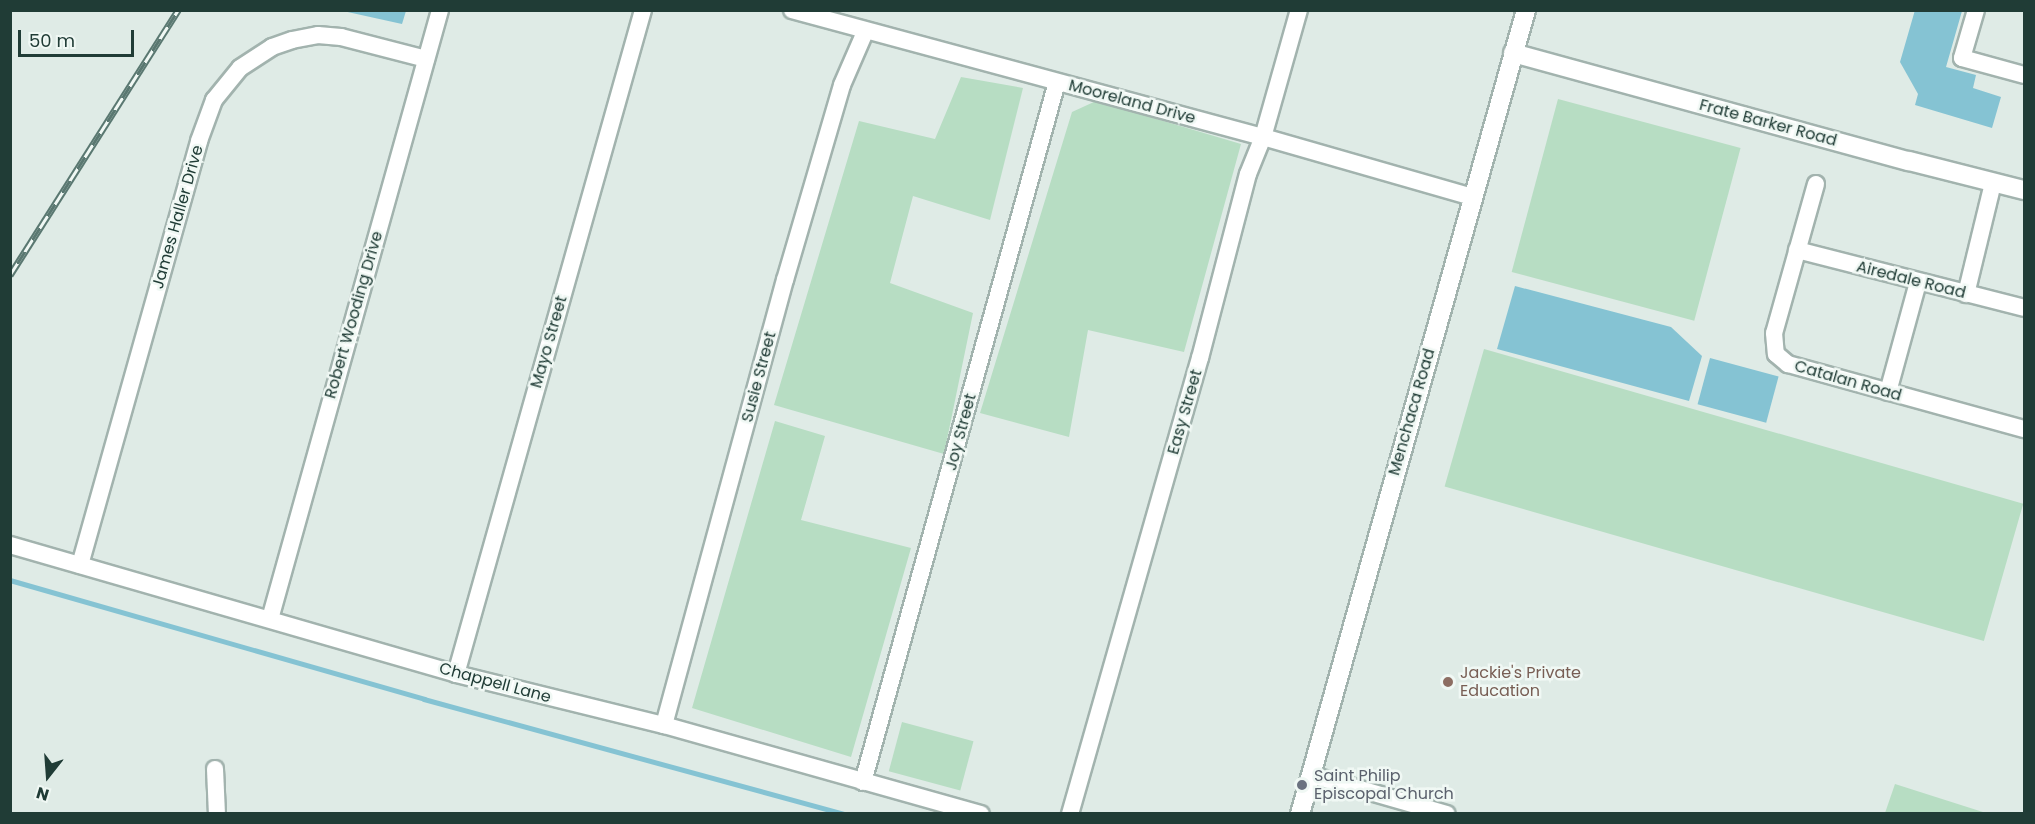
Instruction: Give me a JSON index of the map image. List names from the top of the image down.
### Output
{
  "streets": {
    "main road": ["Frate Barker Road", "Menchaca Road"],
    "street": [
      "Mooreland Drive",
      "James Haller Drive",
      "Airedale Road",
      "Robert Wooding Drive",
      "Mayo Street",
      "Susie Street",
      "Catalan Road",
      "Easy Street",
      "Joy Street",
      "Chappell Lane"
    ]
  },
  "crossings": [
    ["Mooreland Drive", "Susie Street"],
    ["Mooreland Drive", "Easy Street"],
    ["Mooreland Drive", "Menchaca Road"],
    ["Mooreland Drive", "Joy Street"],
    ["Frate Barker Road", "Menchaca Road"],
    ["James Haller Drive", "Robert Wooding Drive"],
    ["James Haller Drive", "Chappell Lane"],
    ["Airedale Road", "Catalan Road"],
    ["Robert Wooding Drive", "Chappell Lane"],
    ["Mayo Street", "Chappell Lane"],
    ["Susie Street", "Chappell Lane"],
    ["Joy Street", "Chappell Lane"]
  ],
  "places": ["Jackie's Private Education", "Saint Philip Episcopal Church"],
  "scale_bar": "50 m",
  "north": "bottom"
}
